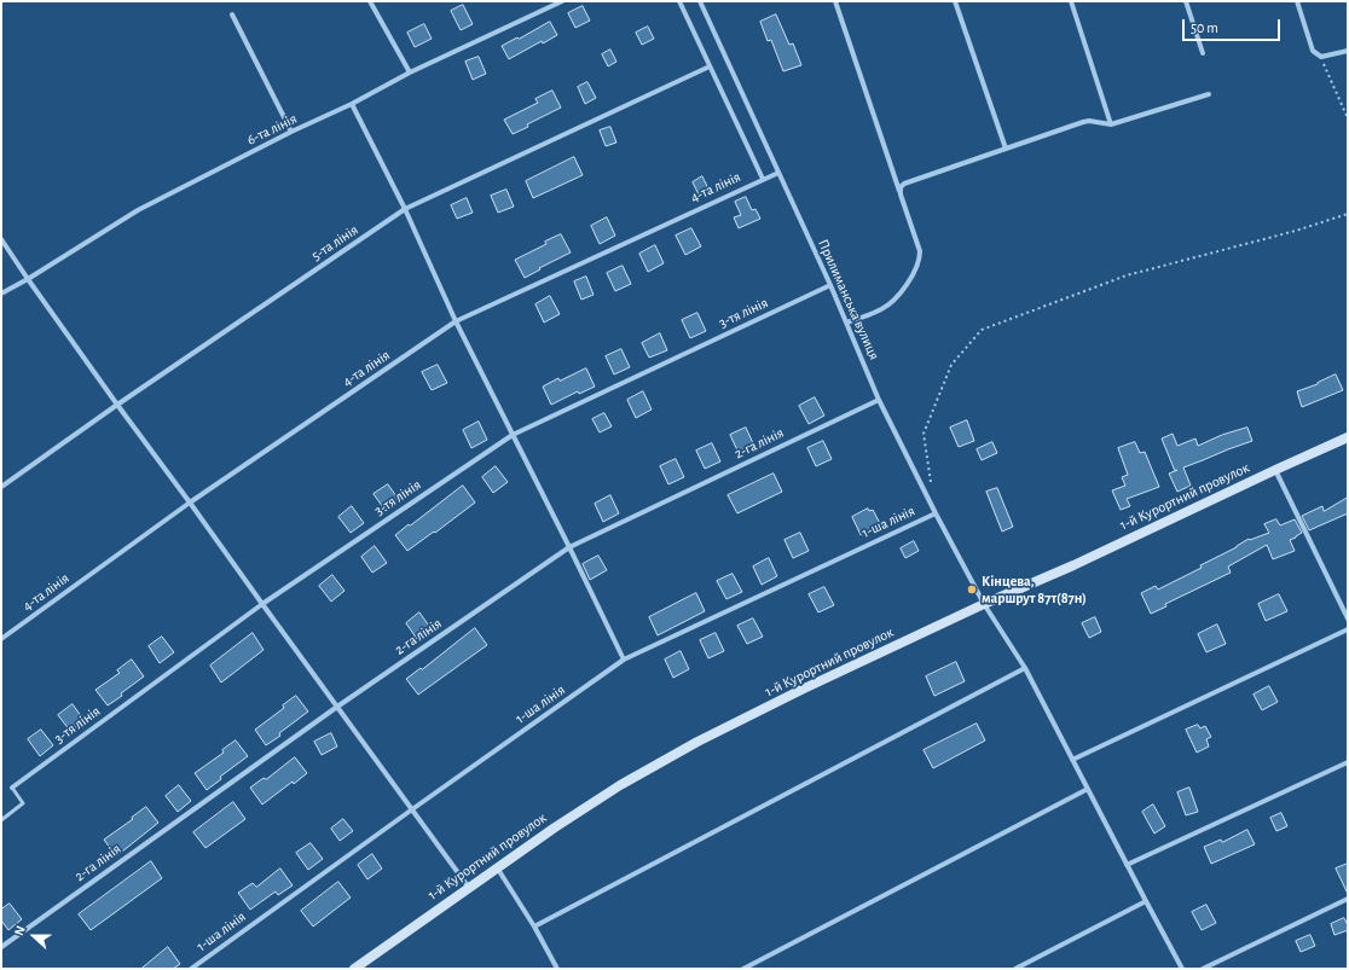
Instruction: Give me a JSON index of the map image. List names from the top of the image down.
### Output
{
  "streets": {
    "street": [
      "6-та лінія",
      "4-та лінія",
      "5-та лінія",
      "Прилиманська вулиця",
      "3-тя лінія",
      "2-га лінія",
      "1-й Курортний провулок",
      "1-ша лінія"
    ]
  },
  "crossings": [
    ["4-та лінія", "Прилиманська вулиця"],
    ["Прилиманська вулиця", "3-тя лінія"],
    ["Прилиманська вулиця", "2-га лінія"],
    ["Прилиманська вулиця", "1-й Курортний провулок"],
    ["Прилиманська вулиця", "1-ша лінія"]
  ],
  "places": ["Кінцева, маршрут 87т(87н)"],
  "scale_bar": "50 m",
  "north": "left"
}
